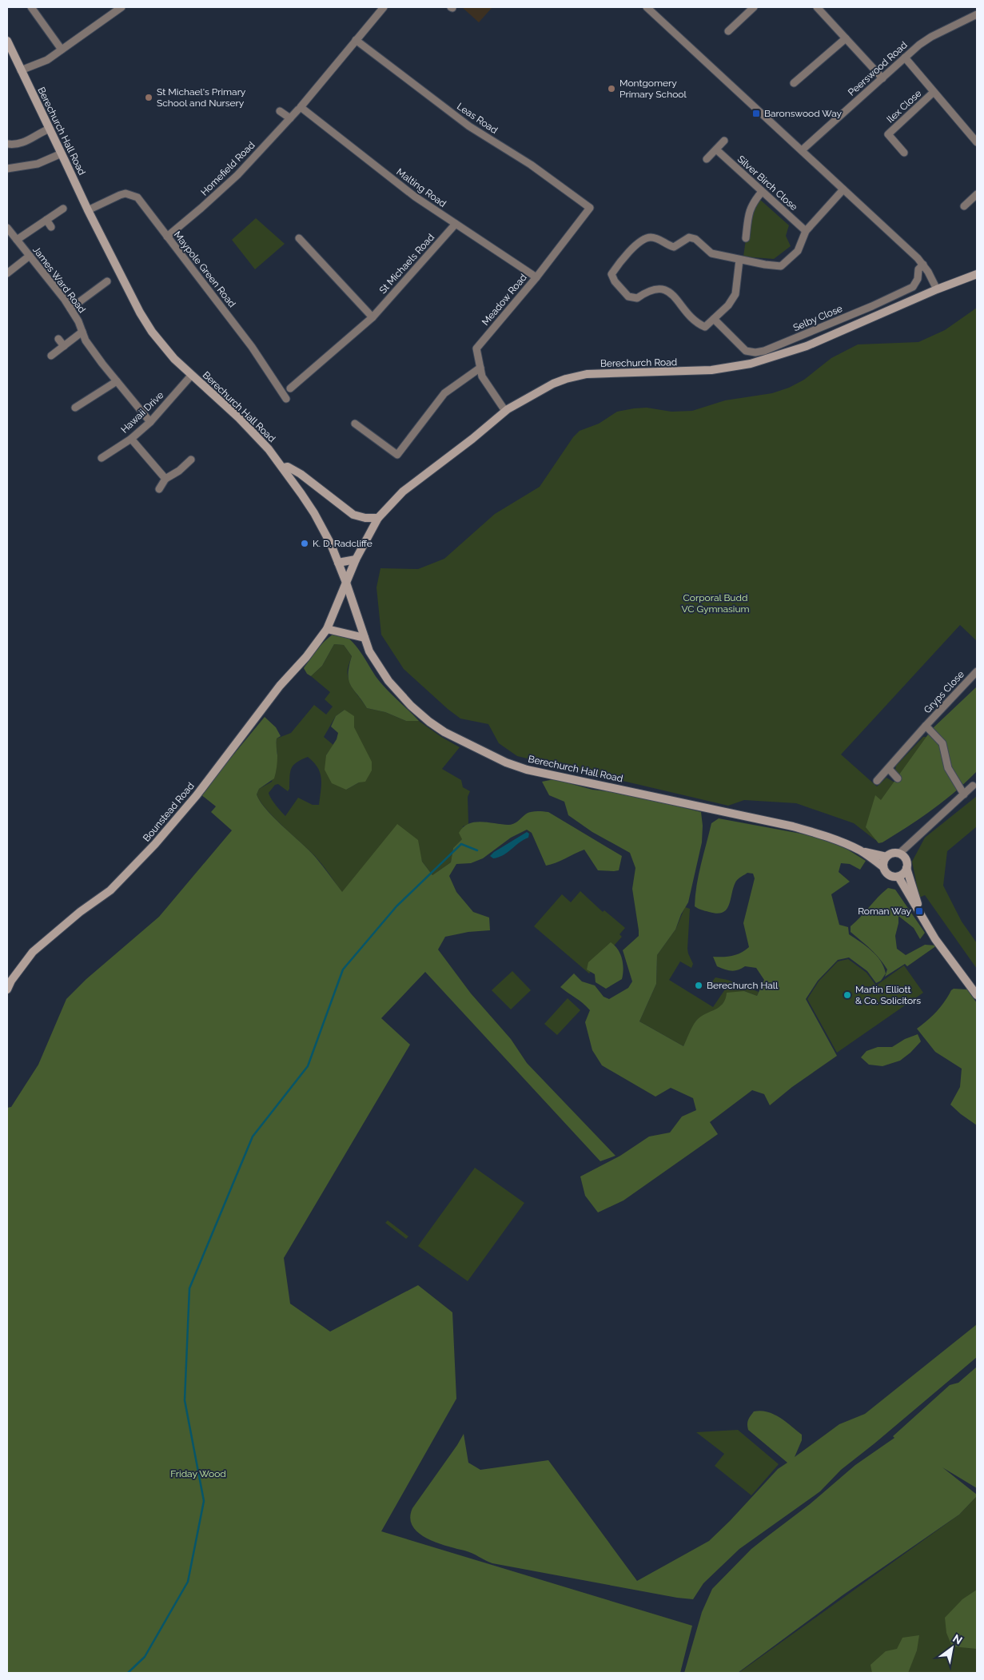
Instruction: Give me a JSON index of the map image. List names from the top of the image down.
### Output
{
  "streets": {
    "street": [
      "Peerswood Road",
      "Ilex Close",
      "Leas Road",
      "Berechurch Hall Road",
      "Homefield Road",
      "Silver Birch Close",
      "Malting Road",
      "St Michaels Road",
      "Maypole Green Road",
      "James Ward Road",
      "Meadow Road",
      "Selby Close",
      "Berechurch Road",
      "Hawaii Drive",
      "Gryps Close",
      "Bounstead Road"
    ]
  },
  "crossings": [
    ["Peerswood Road", "Ilex Close"],
    ["Leas Road", "Homefield Road"],
    ["Leas Road", "Meadow Road"],
    ["Berechurch Hall Road", "Maypole Green Road"],
    ["Berechurch Hall Road", "Berechurch Road"],
    ["Berechurch Hall Road", "Hawaii Drive"],
    ["Berechurch Hall Road", "Bounstead Road"],
    ["Homefield Road", "Malting Road"],
    ["Homefield Road", "Maypole Green Road"],
    ["Malting Road", "St Michaels Road"],
    ["Malting Road", "Meadow Road"],
    ["James Ward Road", "Hawaii Drive"],
    ["Meadow Road", "Berechurch Road"],
    ["Berechurch Road", "Bounstead Road"]
  ],
  "parks": ["Corporal Budd VC Gymnasium", "Friday Wood"],
  "places": {
    "other": [
      "Montgomery Primary School",
      "St Michael's Primary School and Nursery",
      "K. D. Radcliffe",
      "Berechurch Hall",
      "Martin Elliott & Co. Solicitors"
    ],
    "transit": ["Baronswood Way", "Roman Way"]
  },
  "north": "top right"
}
